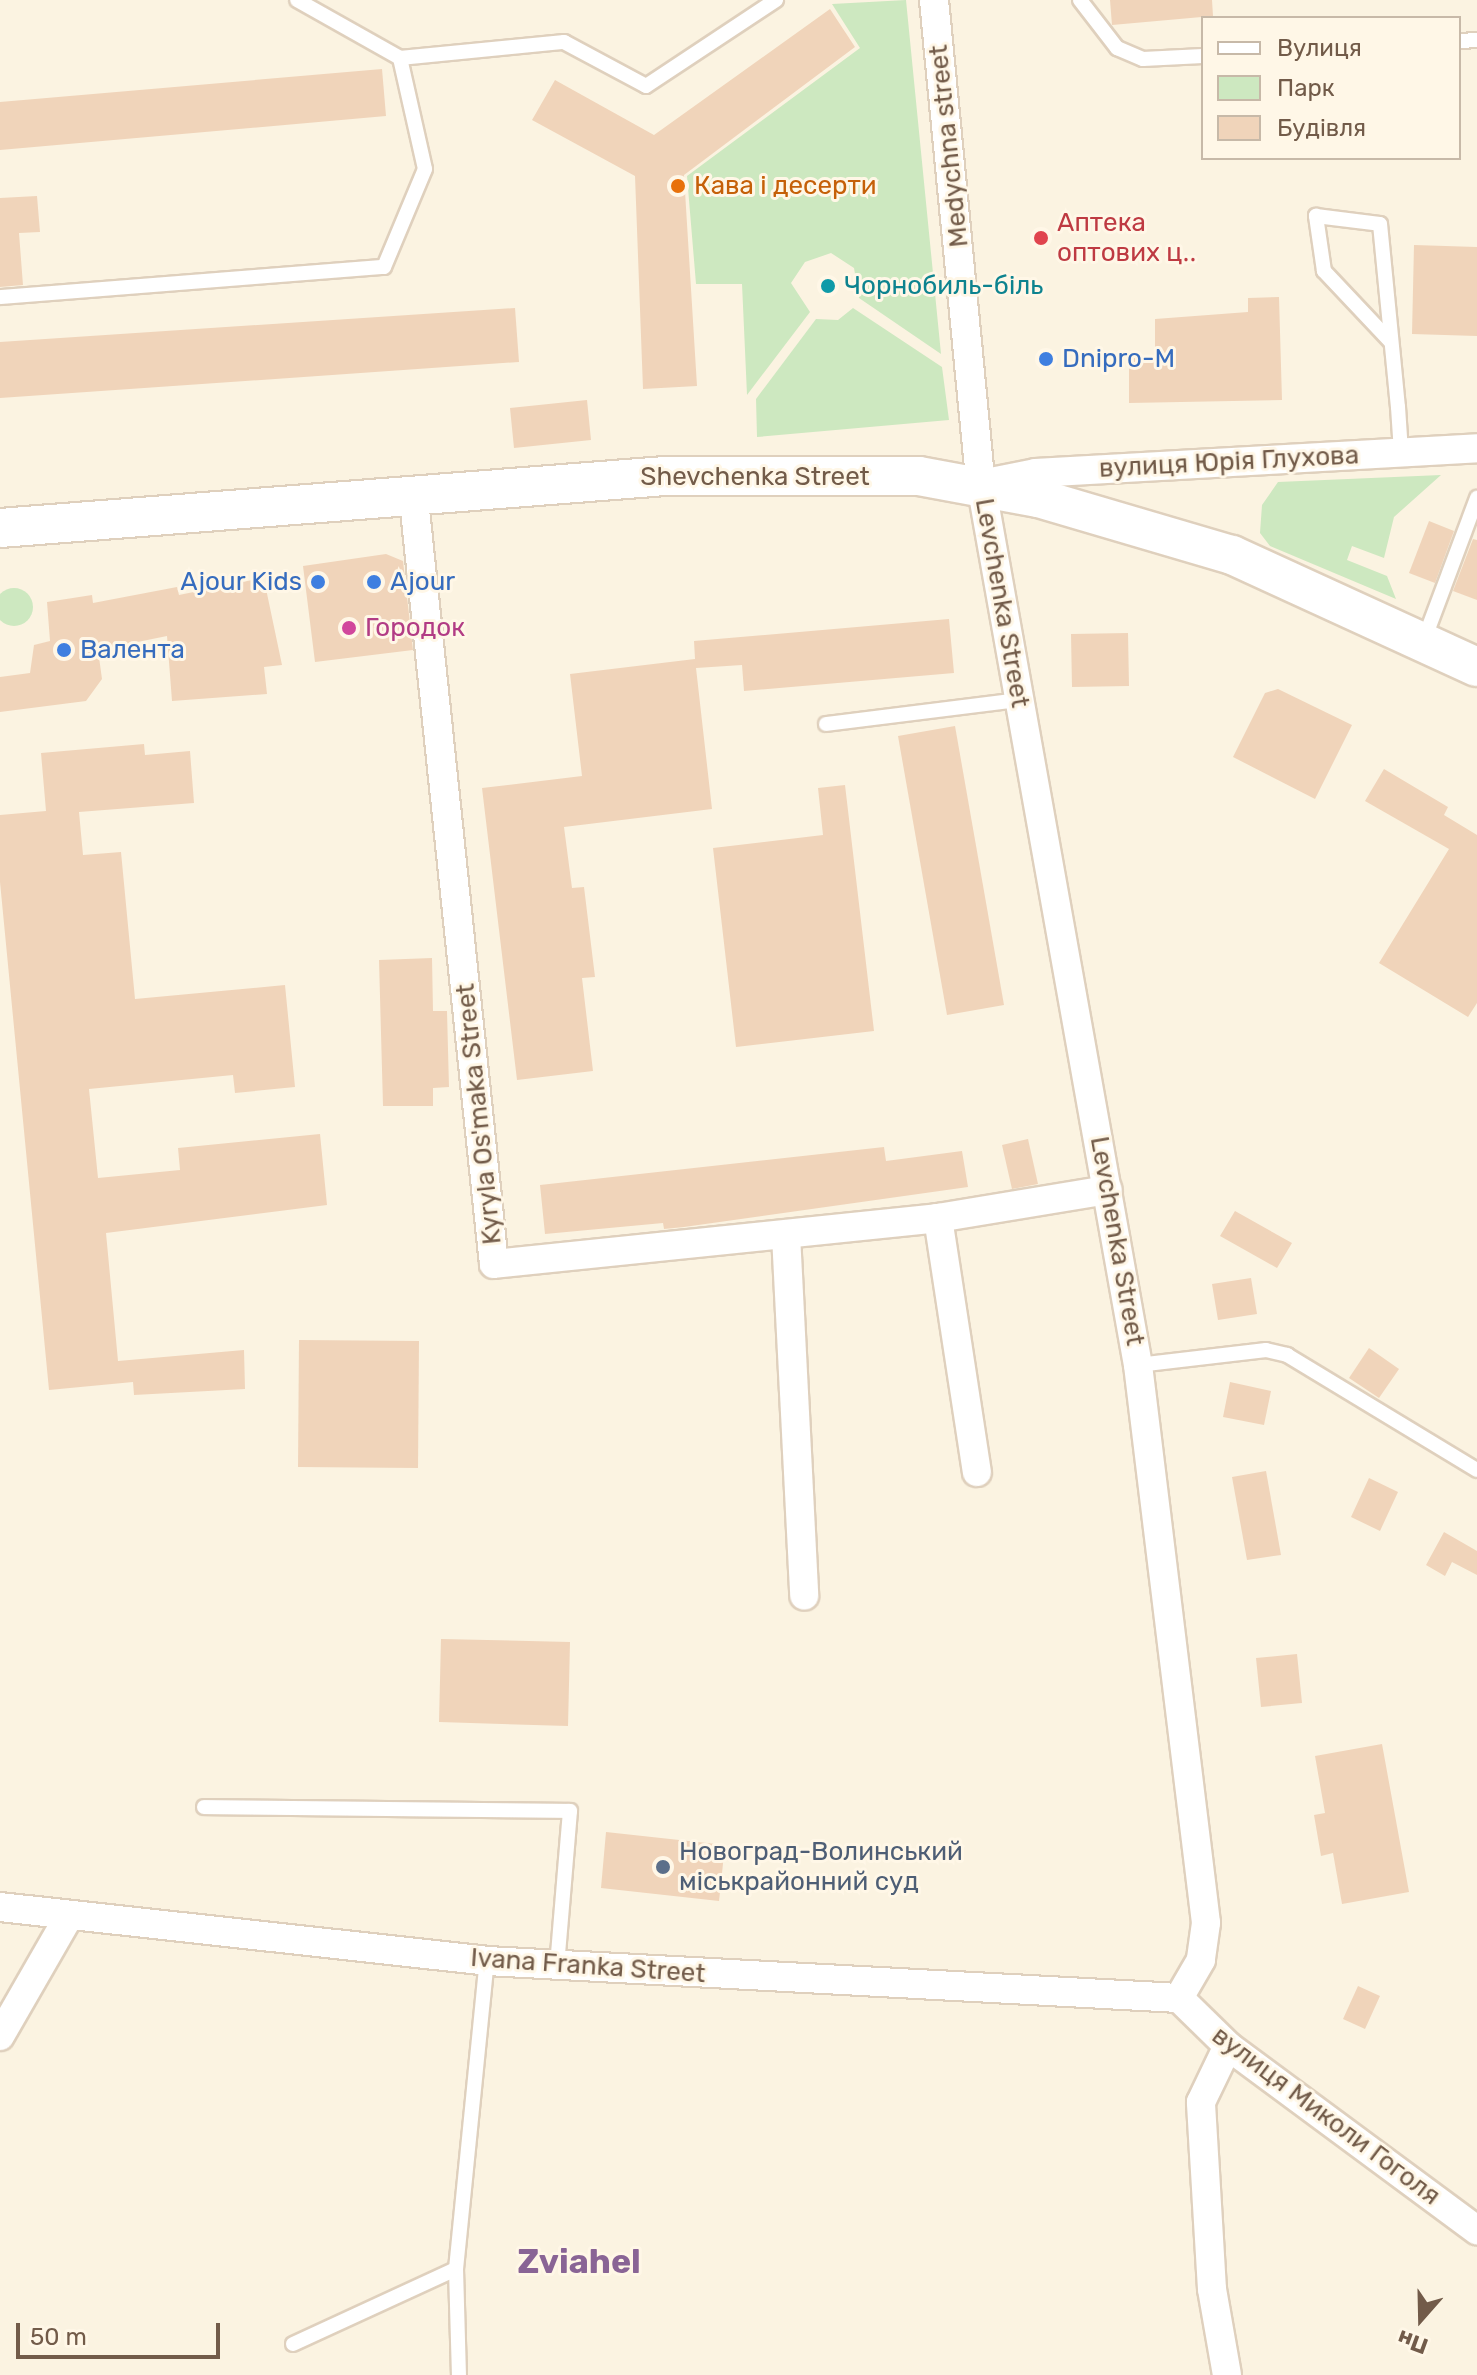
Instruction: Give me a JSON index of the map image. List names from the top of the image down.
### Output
{
  "streets": {
    "main road": ["Shevchenka Street"],
    "street": [
      "Medychna street",
      "вулиця Юрія Глухова",
      "Levchenka Street",
      "Kyryla Osʹmaka Street",
      "Ivana Franka Street",
      "вулиця Миколи Гоголя"
    ]
  },
  "crossings": [
    ["Medychna street", "вулиця Юрія Глухова"],
    ["Medychna street", "Shevchenka Street"],
    ["Medychna street", "Levchenka Street"],
    ["вулиця Юрія Глухова", "Shevchenka Street"],
    ["вулиця Юрія Глухова", "Levchenka Street"],
    ["Shevchenka Street", "Levchenka Street"],
    ["Shevchenka Street", "Kyryla Osʹmaka Street"],
    ["Levchenka Street", "Kyryla Osʹmaka Street"],
    ["Levchenka Street", "Ivana Franka Street"],
    ["Levchenka Street", "вулиця Миколи Гоголя"],
    ["Ivana Franka Street", "вулиця Миколи Гоголя"]
  ],
  "districts": ["Zviahel"],
  "places": [
    "Кава і десерти",
    "Аптека оптових ц‥",
    "Чорнобиль-біль",
    "Dnipro-M",
    "Ajour Kids",
    "Ajour",
    "Городок",
    "Валента",
    "Новоград-Волинський міськрайонний суд"
  ],
  "legend": ["Вулиця", "Парк", "Будівля"],
  "scale_bar": "50 m",
  "north": "bottom"
}
